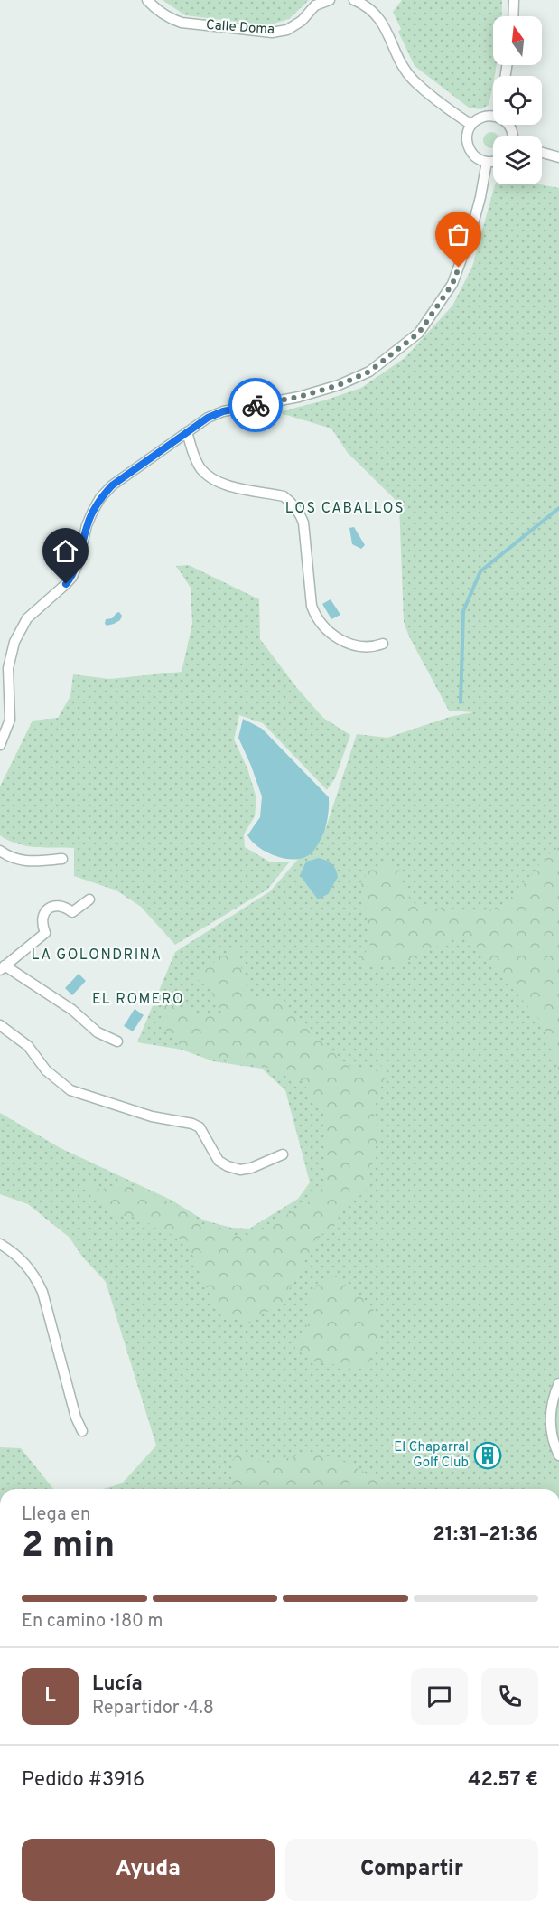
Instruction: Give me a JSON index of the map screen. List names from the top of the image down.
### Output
{
  "streets": {
    "street": ["Calle Doma"]
  },
  "districts": ["LOS CABALLOS", "LA GOLONDRINA", "EL ROMERO"],
  "places": {
    "building": ["El Chaparral Golf Club"]
  },
  "north": "top",
  "page": {
    "heading": ["2 min", "Llega en", "21:31–21:36"],
    "panel": [
      "Lucía",
      "Repartidor · 4.8",
      "Pedido #3916",
      "42.57 €"
    ],
    "bar": "En camino · 180 m",
    "round": "L",
    "buttons": ["Ayuda", "Compartir"]
  }
}
